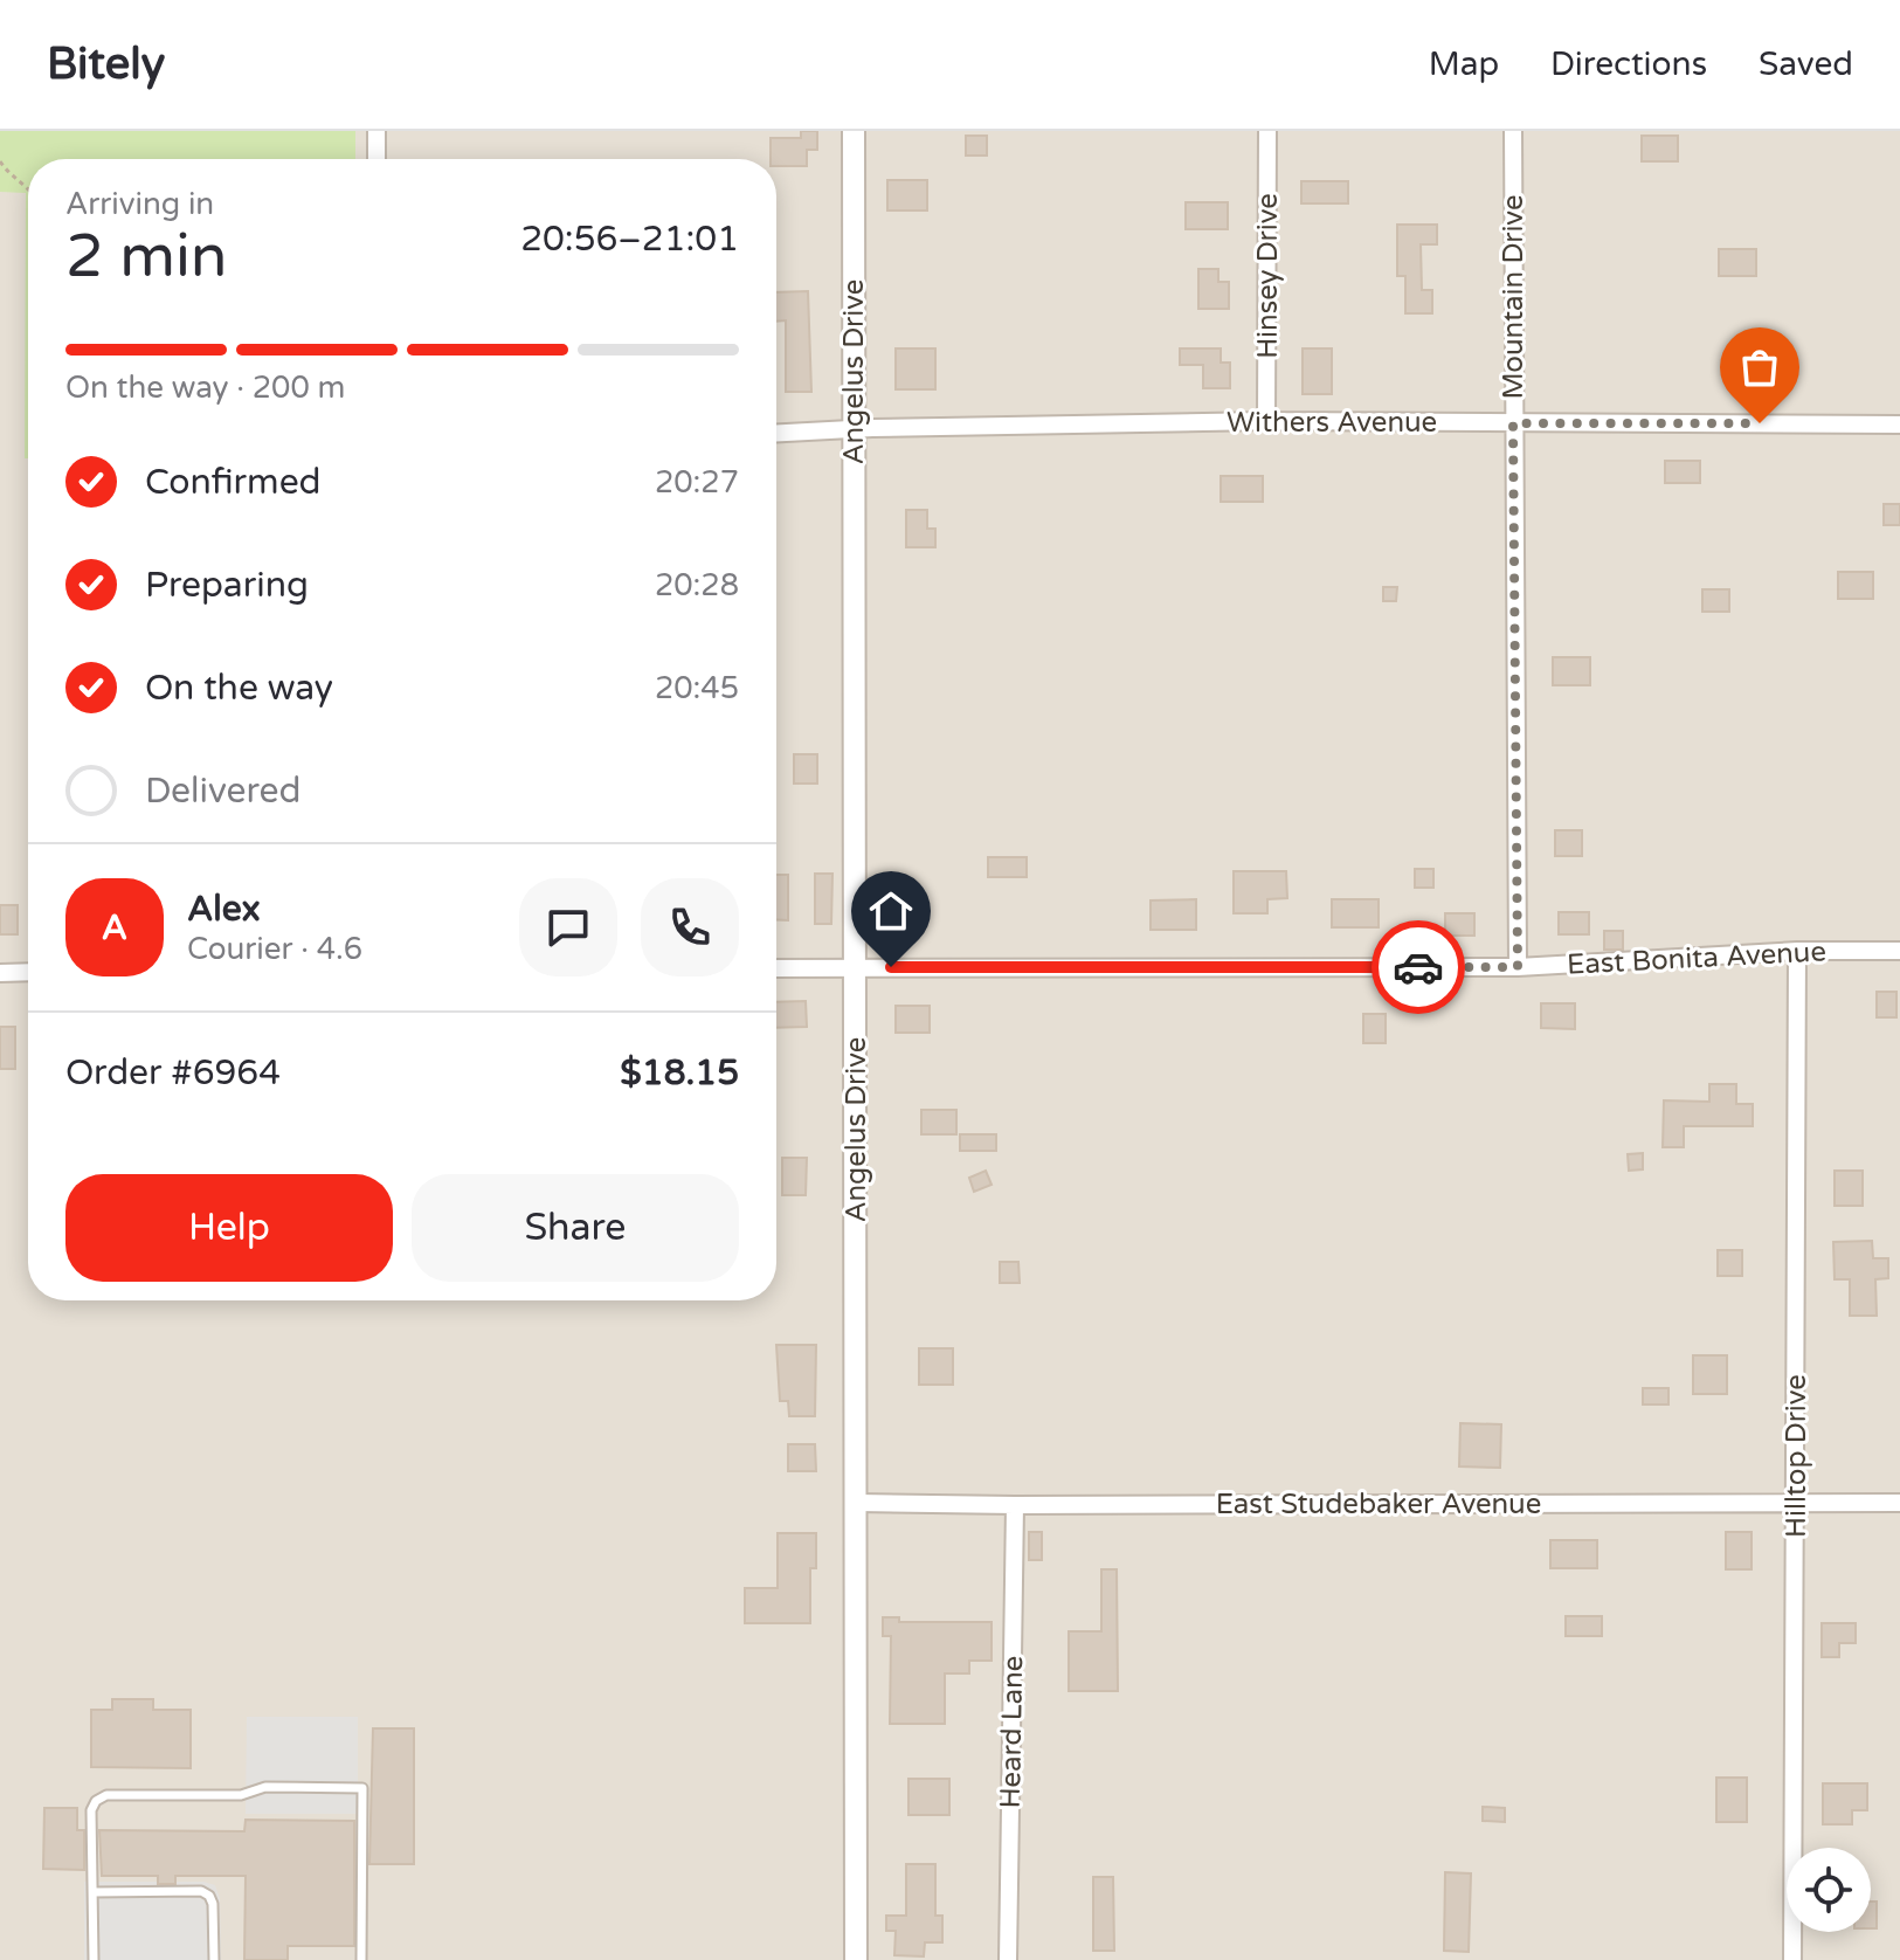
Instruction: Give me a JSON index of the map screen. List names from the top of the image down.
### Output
{
  "streets": {
    "street": [
      "Hinsey Drive",
      "Mountain Drive",
      "Angelus Drive",
      "Withers Avenue",
      "East Bonita Avenue",
      "Hilltop Drive",
      "East Studebaker Avenue",
      "Heard Lane"
    ]
  },
  "crossings": [
    ["Hinsey Drive", "Withers Avenue"],
    ["Mountain Drive", "Withers Avenue"],
    ["Mountain Drive", "East Bonita Avenue"],
    ["Angelus Drive", "Withers Avenue"],
    ["Angelus Drive", "East Bonita Avenue"],
    ["Angelus Drive", "East Studebaker Avenue"],
    ["East Bonita Avenue", "Hilltop Drive"],
    ["Hilltop Drive", "East Studebaker Avenue"],
    ["East Studebaker Avenue", "Heard Lane"]
  ],
  "page": {
    "header": "Bitely",
    "nav": ["Map", "Directions", "Saved"],
    "heading": ["2 min", "Arriving in", "20:56–21:01"],
    "panel": [
      "Alex",
      "Courier · 4.6",
      "Order #6964",
      "$18.15"
    ],
    "bar": "On the way · 200 m",
    "list": [
      ["Confirmed", "20:27"],
      ["Preparing", "20:28"],
      ["On the way", "20:45"],
      "Delivered"
    ],
    "round": "A",
    "buttons": ["Help", "Share"]
  }
}
